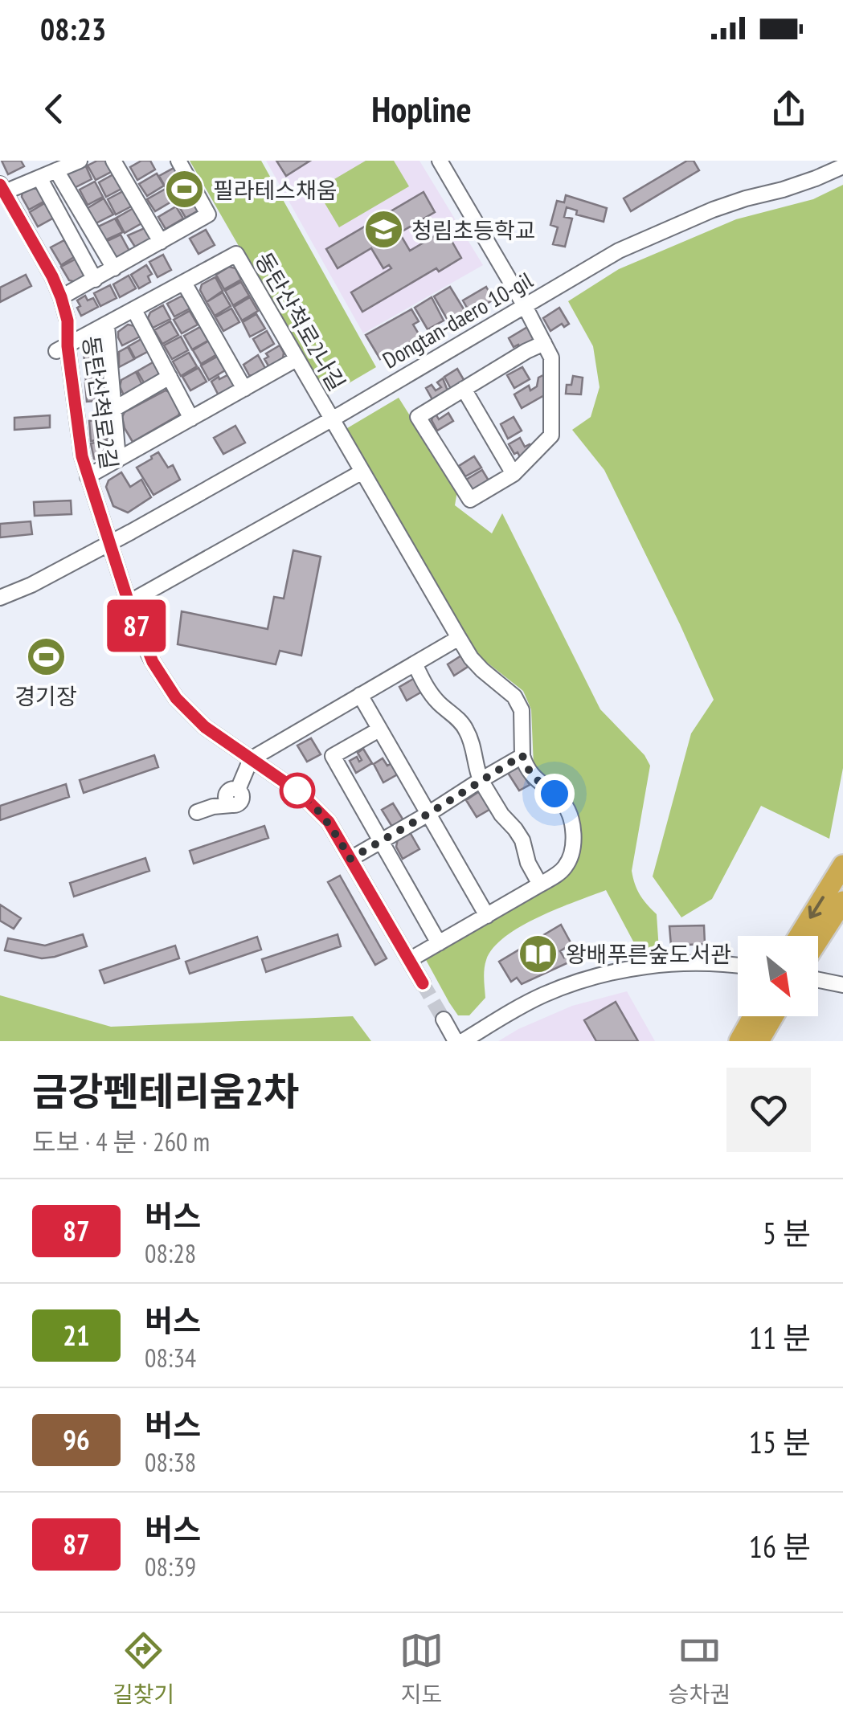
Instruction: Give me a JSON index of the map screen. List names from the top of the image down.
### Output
{
  "streets": {
    "street": ["Dongtan-daero 10-gil", "동탄산척로2나길", "동탄산척로2길"]
  },
  "crossings": [
    ["Dongtan-daero 10-gil", "동탄산척로2나길"],
    ["Dongtan-daero 10-gil", "동탄산척로2길"],
    ["동탄산척로2나길", "동탄산척로2길"]
  ],
  "places": {
    "sports": ["필라테스채움", "경기장"],
    "school or university": ["청림초등학교"],
    "library": ["왕배푸른숲도서관"]
  },
  "lines": ["bus line 87"],
  "north": "bottom right",
  "page": {
    "status": "08:23",
    "header": "Hopline",
    "on_map": "87",
    "heading": ["금강펜테리움2차", "도보 · 4 분 · 260 m"],
    "list": [
      {
        "mark": "87",
        "name": "버스",
        "note": "08:28",
        "value": "5 분"
      },
      {
        "mark": "21",
        "name": "버스",
        "note": "08:34",
        "value": "11 분"
      },
      {
        "mark": "96",
        "name": "버스",
        "note": "08:38",
        "value": "15 분"
      },
      {
        "mark": "87",
        "name": "버스",
        "note": "08:39",
        "value": "16 분"
      }
    ],
    "tabs": ["길찾기", "지도", "승차권"]
  }
}
